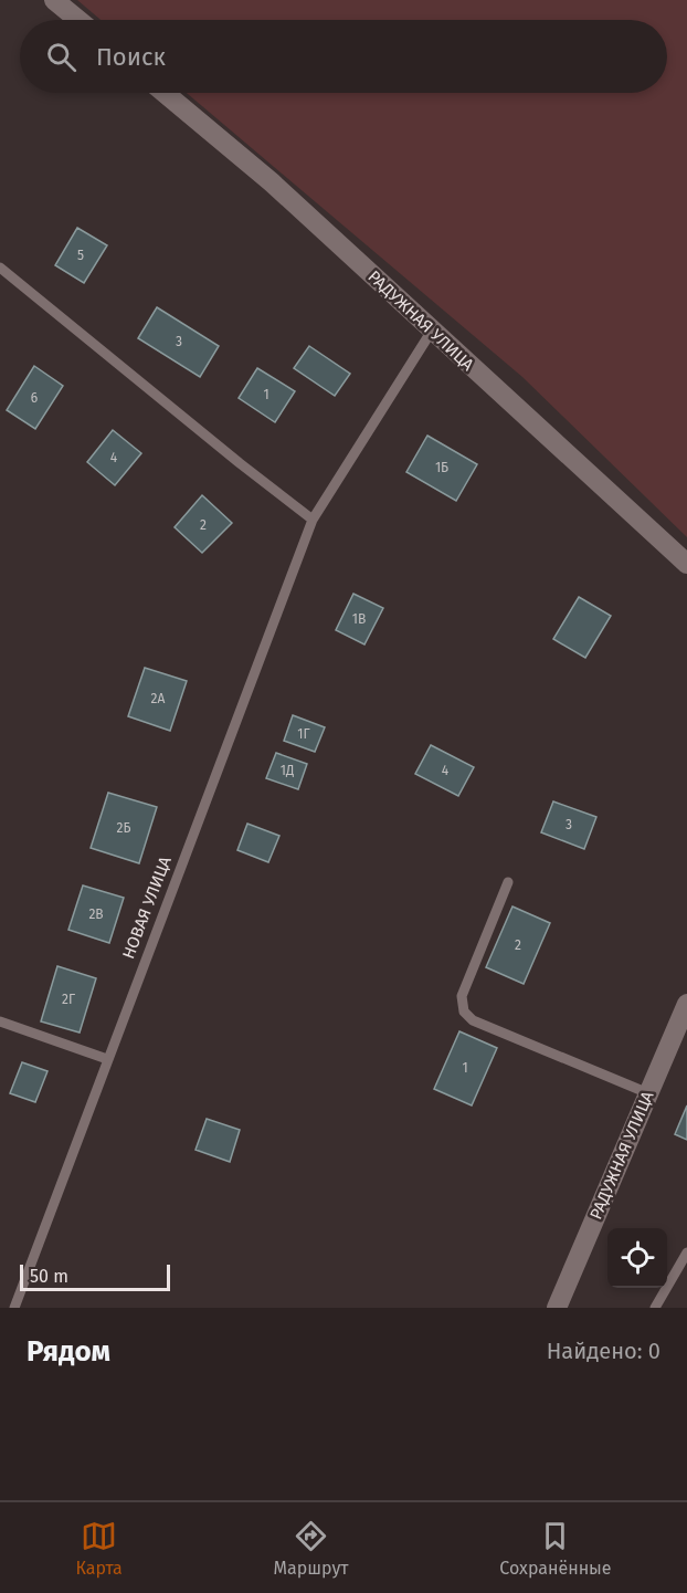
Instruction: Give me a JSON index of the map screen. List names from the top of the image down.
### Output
{
  "streets": {
    "main road": ["РАДУЖНАЯ УЛИЦА"],
    "lane": ["НОВАЯ УЛИЦА"]
  },
  "crossings": [
    ["РАДУЖНАЯ УЛИЦА", "НОВАЯ УЛИЦА"]
  ],
  "house_numbers": [
    "5",
    "3",
    "1",
    "6",
    "4",
    "1Б",
    "2",
    "1В",
    "2А",
    "1Г",
    "1Д",
    "4",
    "3",
    "2Б",
    "2В",
    "2",
    "2Г",
    "1"
  ],
  "scale_bar": "50 m",
  "page": {
    "search": "Поиск",
    "scale": "50 m",
    "heading": ["Рядом", "Найдено: 0"],
    "nav": ["Карта", "Маршрут", "Сохранённые"]
  }
}
